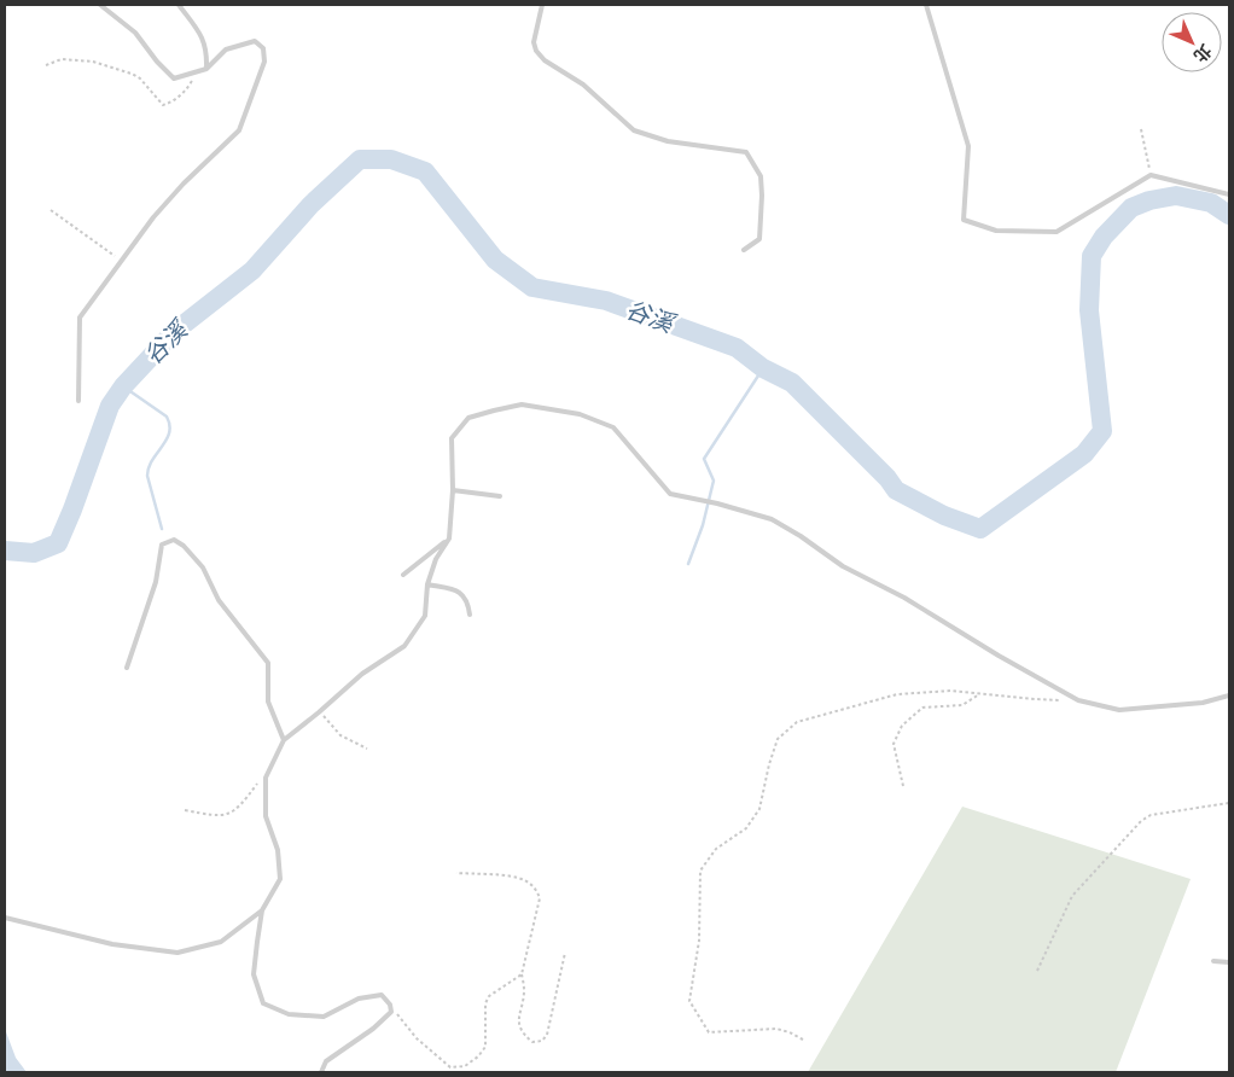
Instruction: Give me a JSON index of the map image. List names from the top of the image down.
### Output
{
  "water": ["谷溪"],
  "north": "bottom right"
}
